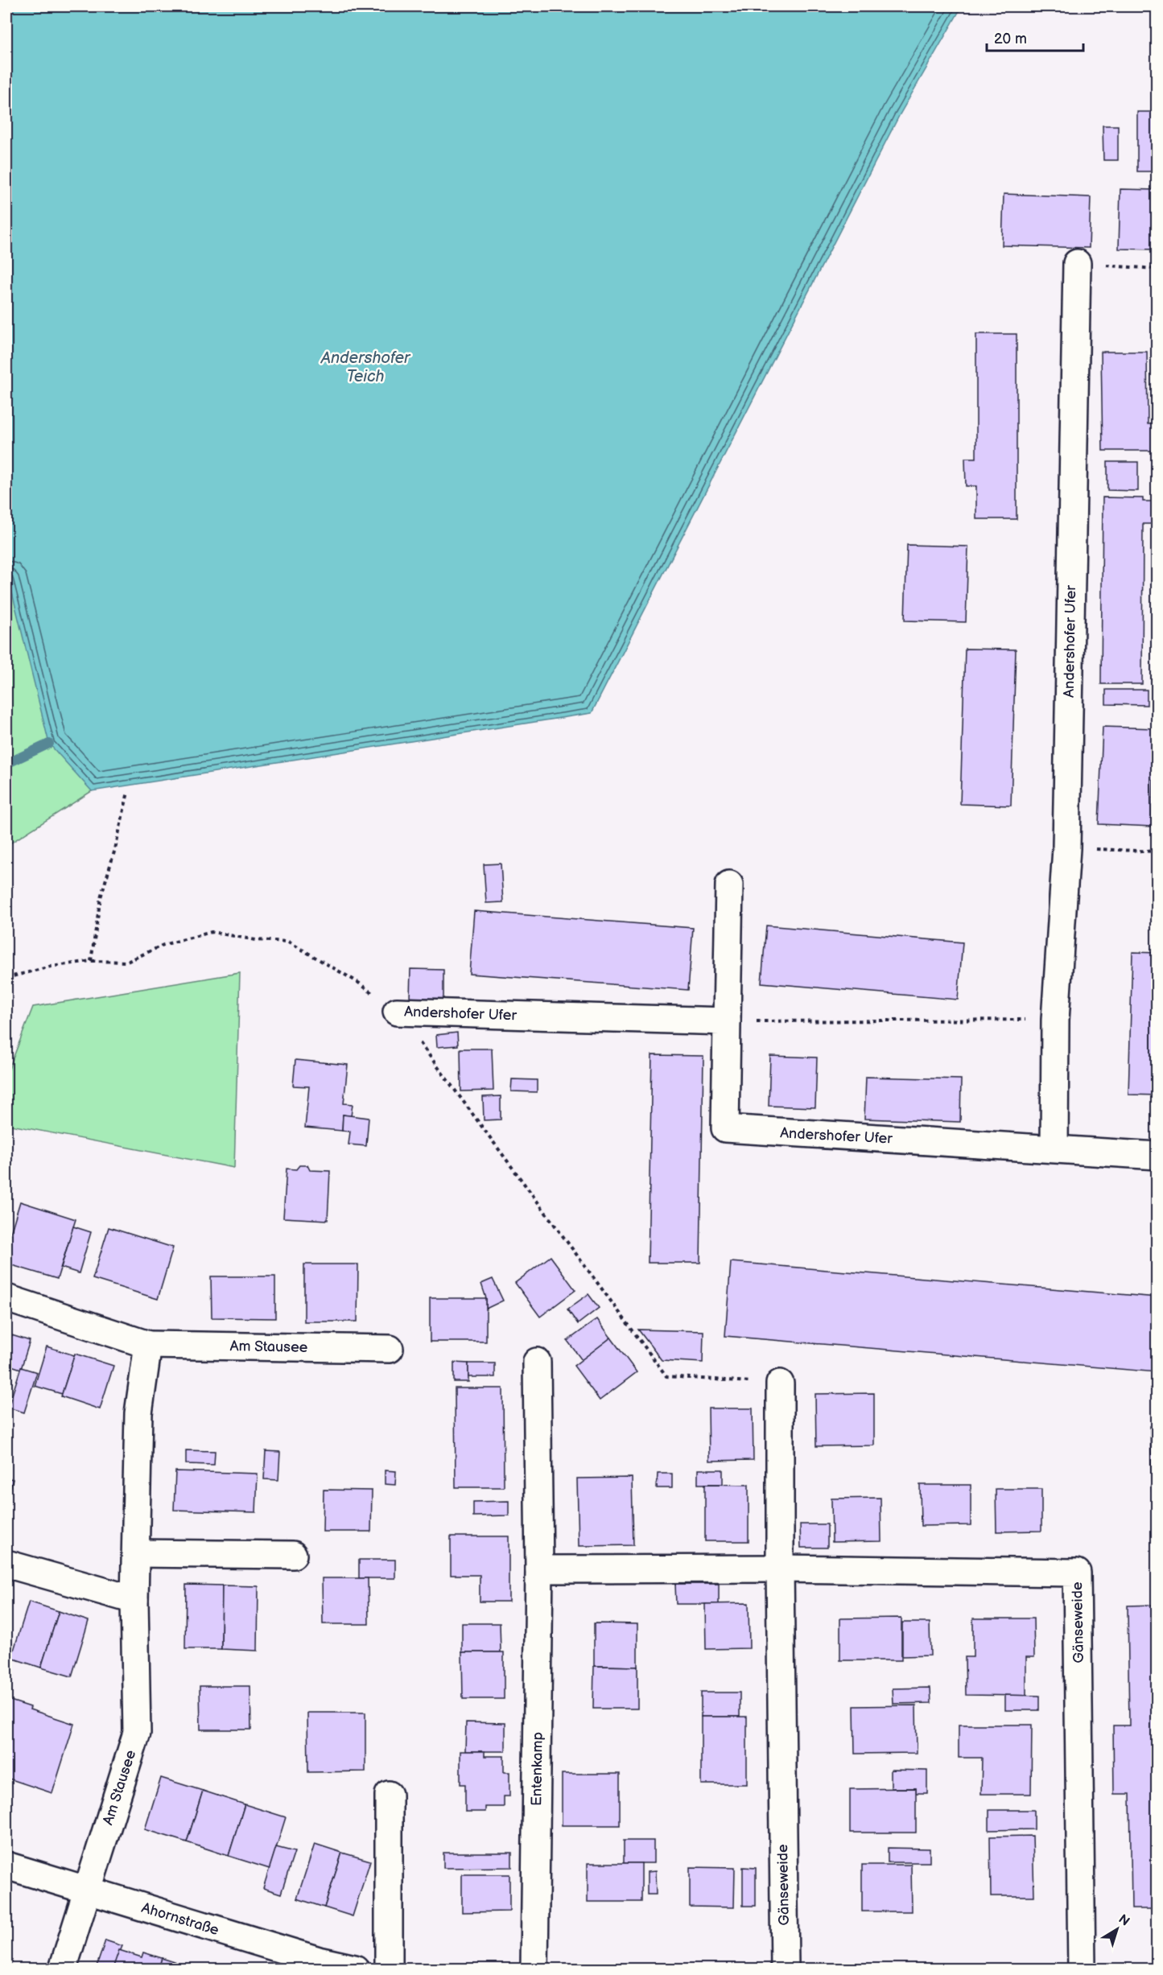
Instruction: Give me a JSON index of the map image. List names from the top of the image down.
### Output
{
  "streets": {
    "street": [
      "Andershofer Ufer",
      "Am Stausee",
      "Gänseweide",
      "Entenkamp",
      "Ahornstraße"
    ]
  },
  "crossings": [
    ["Am Stausee", "Ahornstraße"]
  ],
  "water": ["Andershofer Teich"],
  "scale_bar": "20 m",
  "north": "top right"
}
